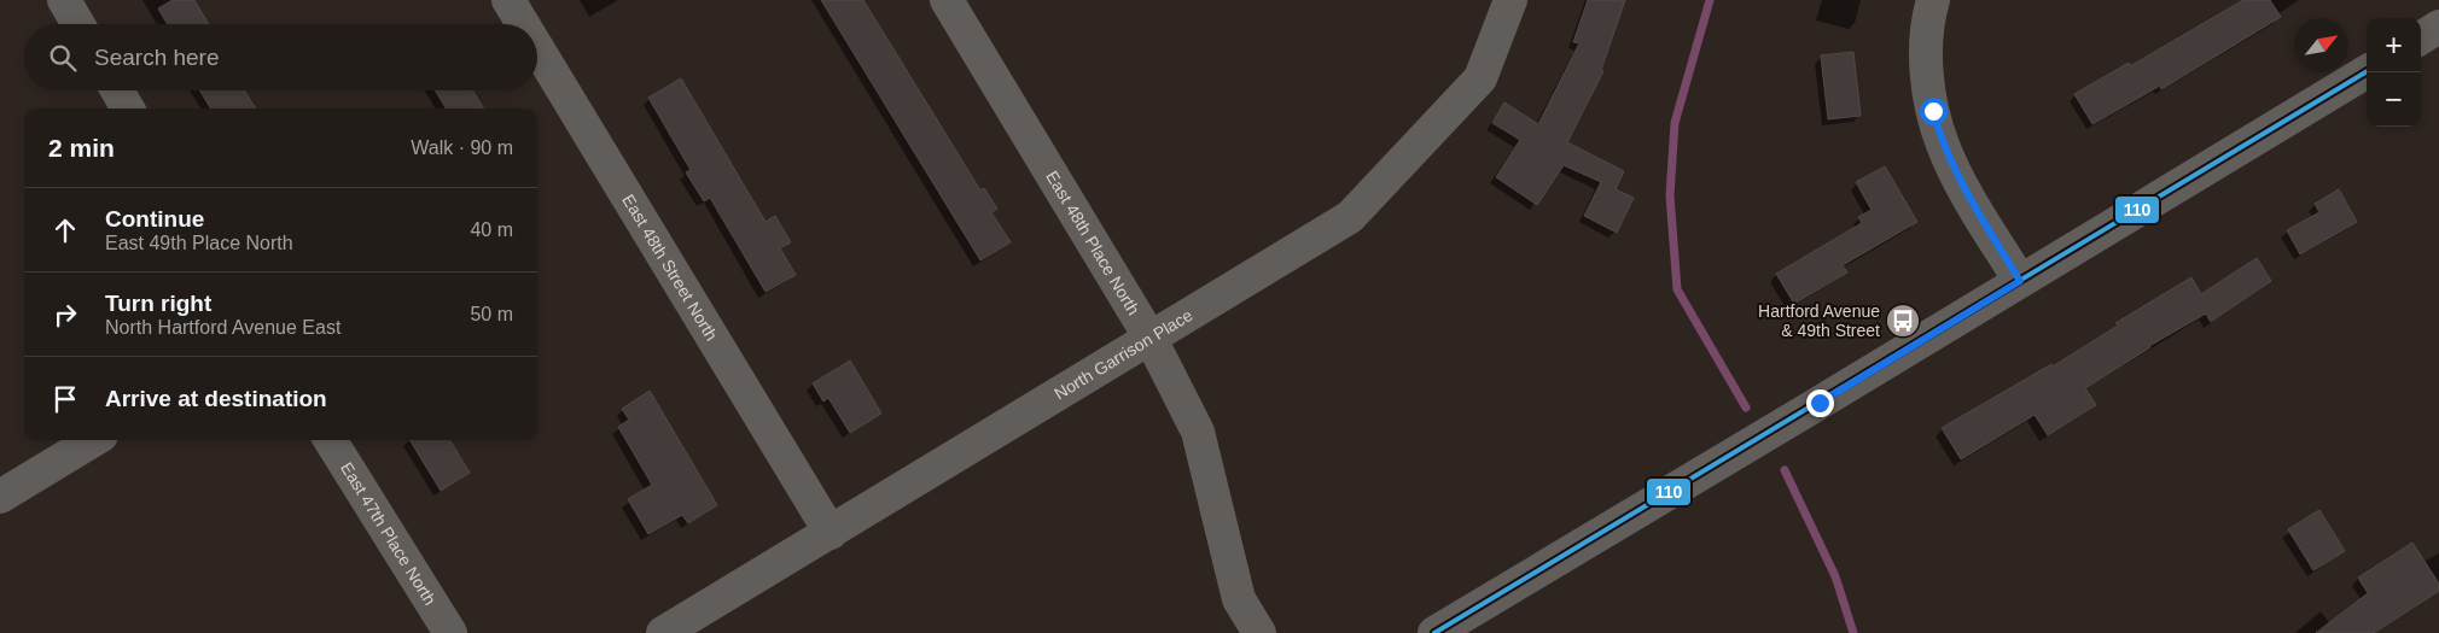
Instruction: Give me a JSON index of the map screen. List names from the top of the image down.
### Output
{
  "streets": {
    "street": [
      "East 48th Place North",
      "East 48th Street North",
      "North Garrison Place",
      "East 47th Place North"
    ]
  },
  "crossings": [
    ["East 48th Place North", "North Garrison Place"],
    ["East 48th Street North", "North Garrison Place"]
  ],
  "places": {
    "bus stop": ["Hartford Avenue & 49th Street"]
  },
  "lines": ["transit line 110"],
  "north": "top right",
  "page": {
    "map_buttons": ["+", "−"],
    "search": "Search here",
    "heading": ["2 min", "Walk · 90 m"],
    "list": [
      ["Continue", "East 49th Place North", "40 m"],
      ["Turn right", "North Hartford Avenue East", "50 m"],
      "Arrive at destination"
    ]
  }
}
